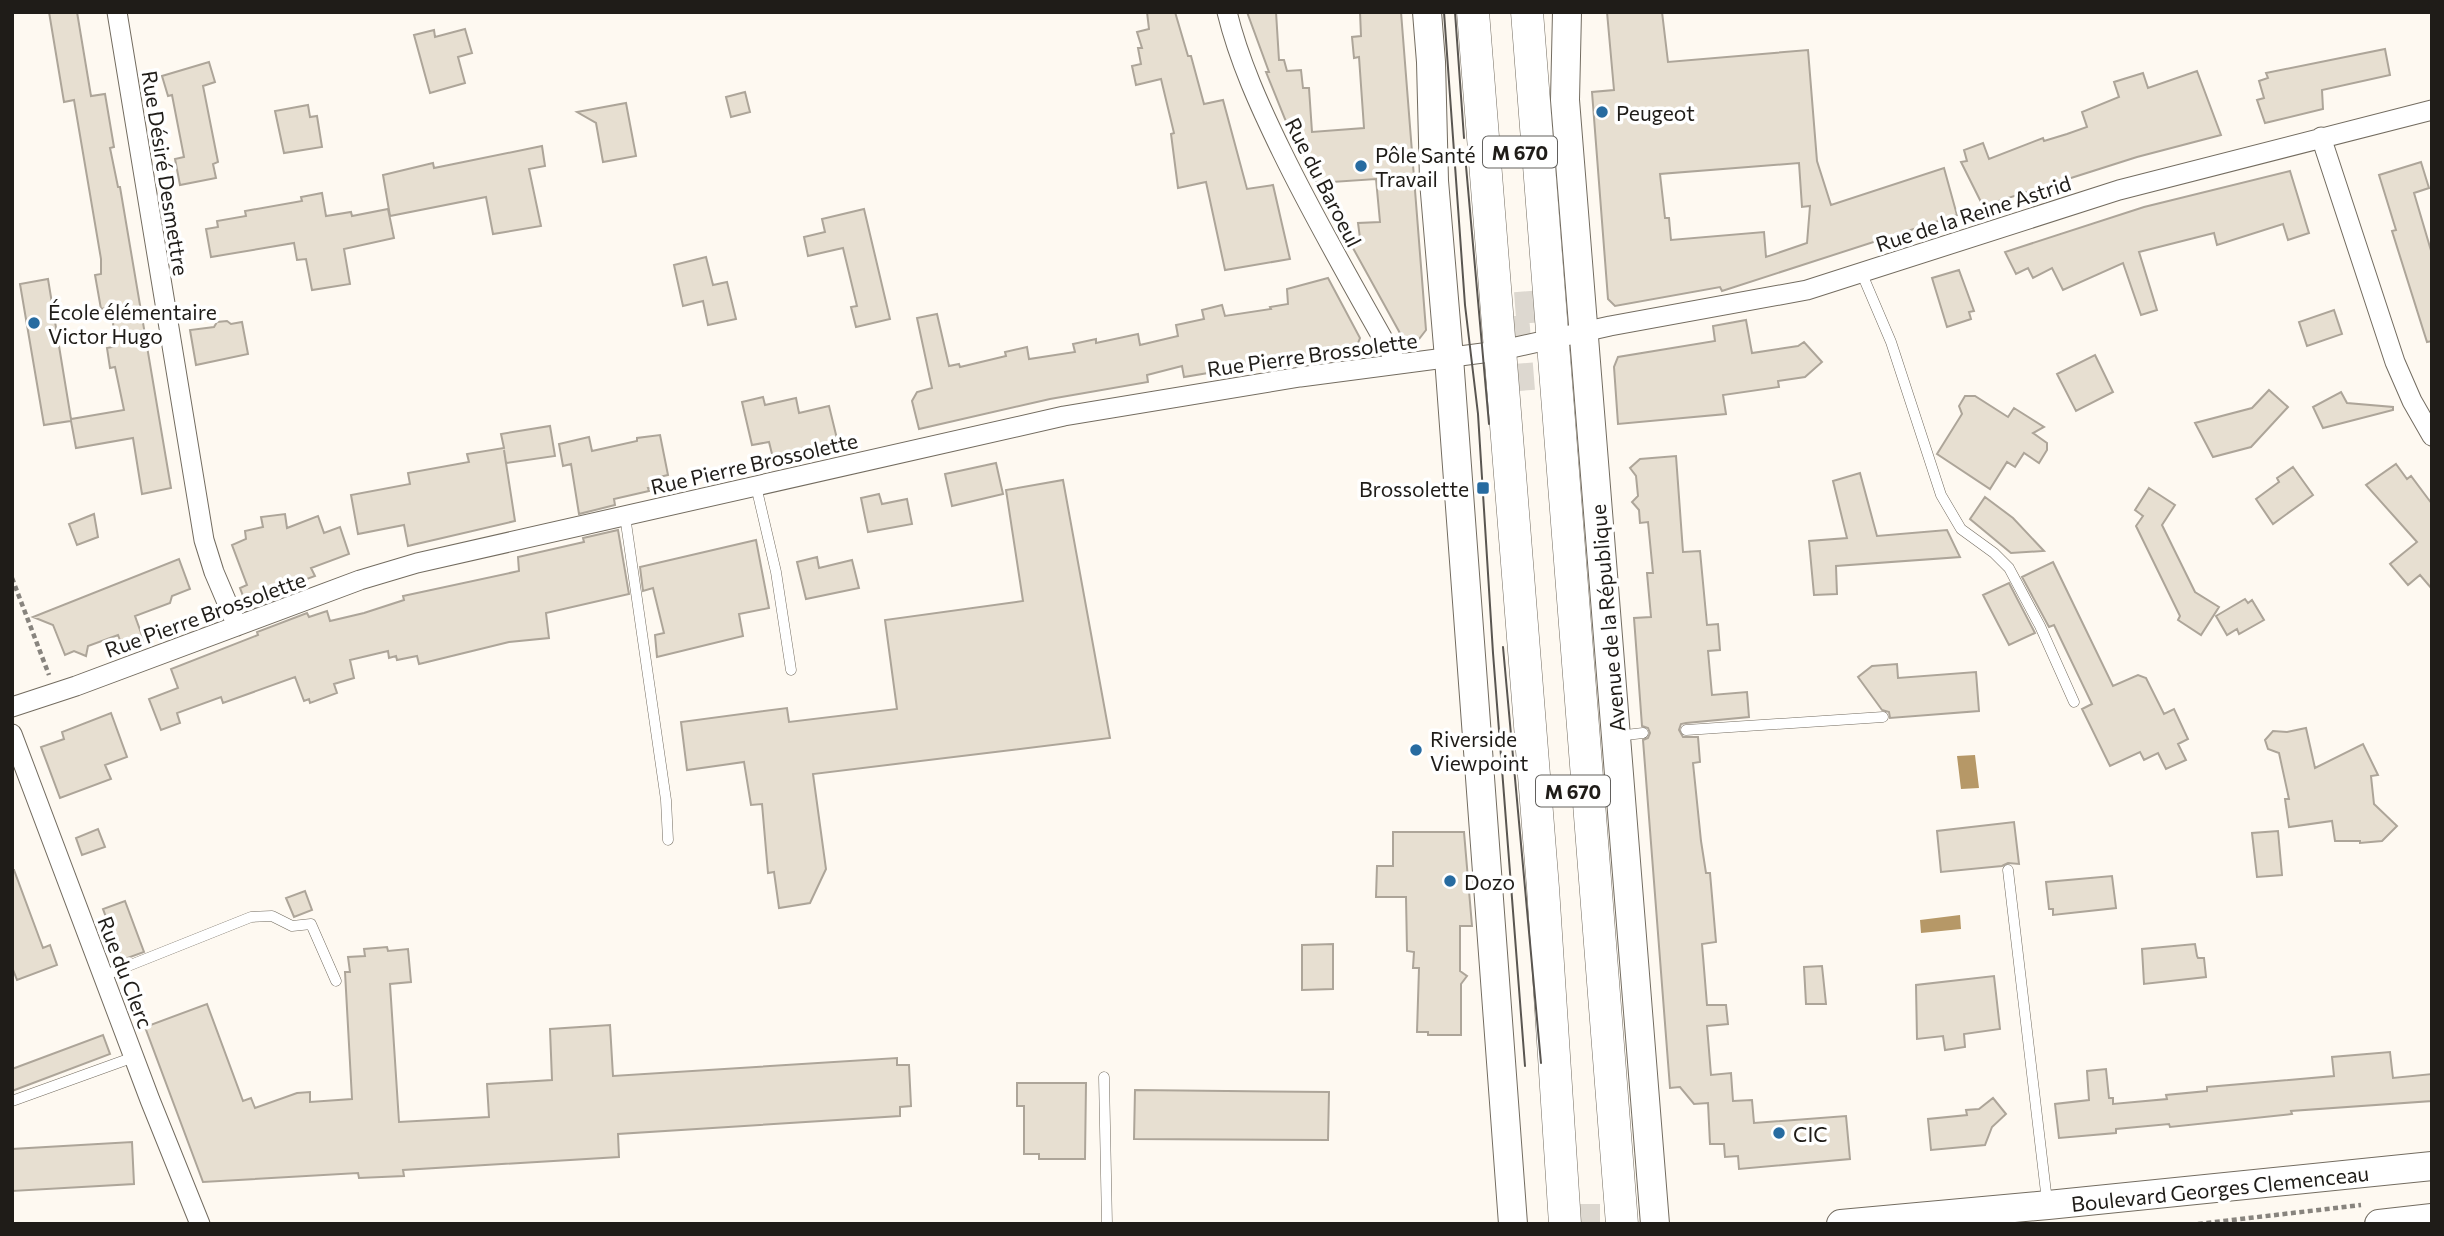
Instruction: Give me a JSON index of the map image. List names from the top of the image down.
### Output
{
  "streets": {
    "main road": ["M 670"],
    "street": [
      "Rue Désiré Desmettre",
      "Rue du Baroeul",
      "Rue de la Reine Astrid",
      "Rue Pierre Brossolette",
      "Avenue de la République",
      "Rue du Clerc",
      "Boulevard Georges Clemenceau"
    ]
  },
  "crossings": [
    ["Rue Désiré Desmettre", "Rue Pierre Brossolette"],
    ["Rue du Baroeul", "Rue Pierre Brossolette"],
    ["Rue de la Reine Astrid", "Rue Pierre Brossolette"],
    ["Rue de la Reine Astrid", "Avenue de la République"]
  ],
  "places": {
    "other": [
      "Peugeot",
      "Pôle Santé Travail",
      "École élémentaire Victor Hugo",
      "Riverside Viewpoint",
      "Dozo",
      "CIC"
    ],
    "transit": ["Brossolette"]
  }
}
